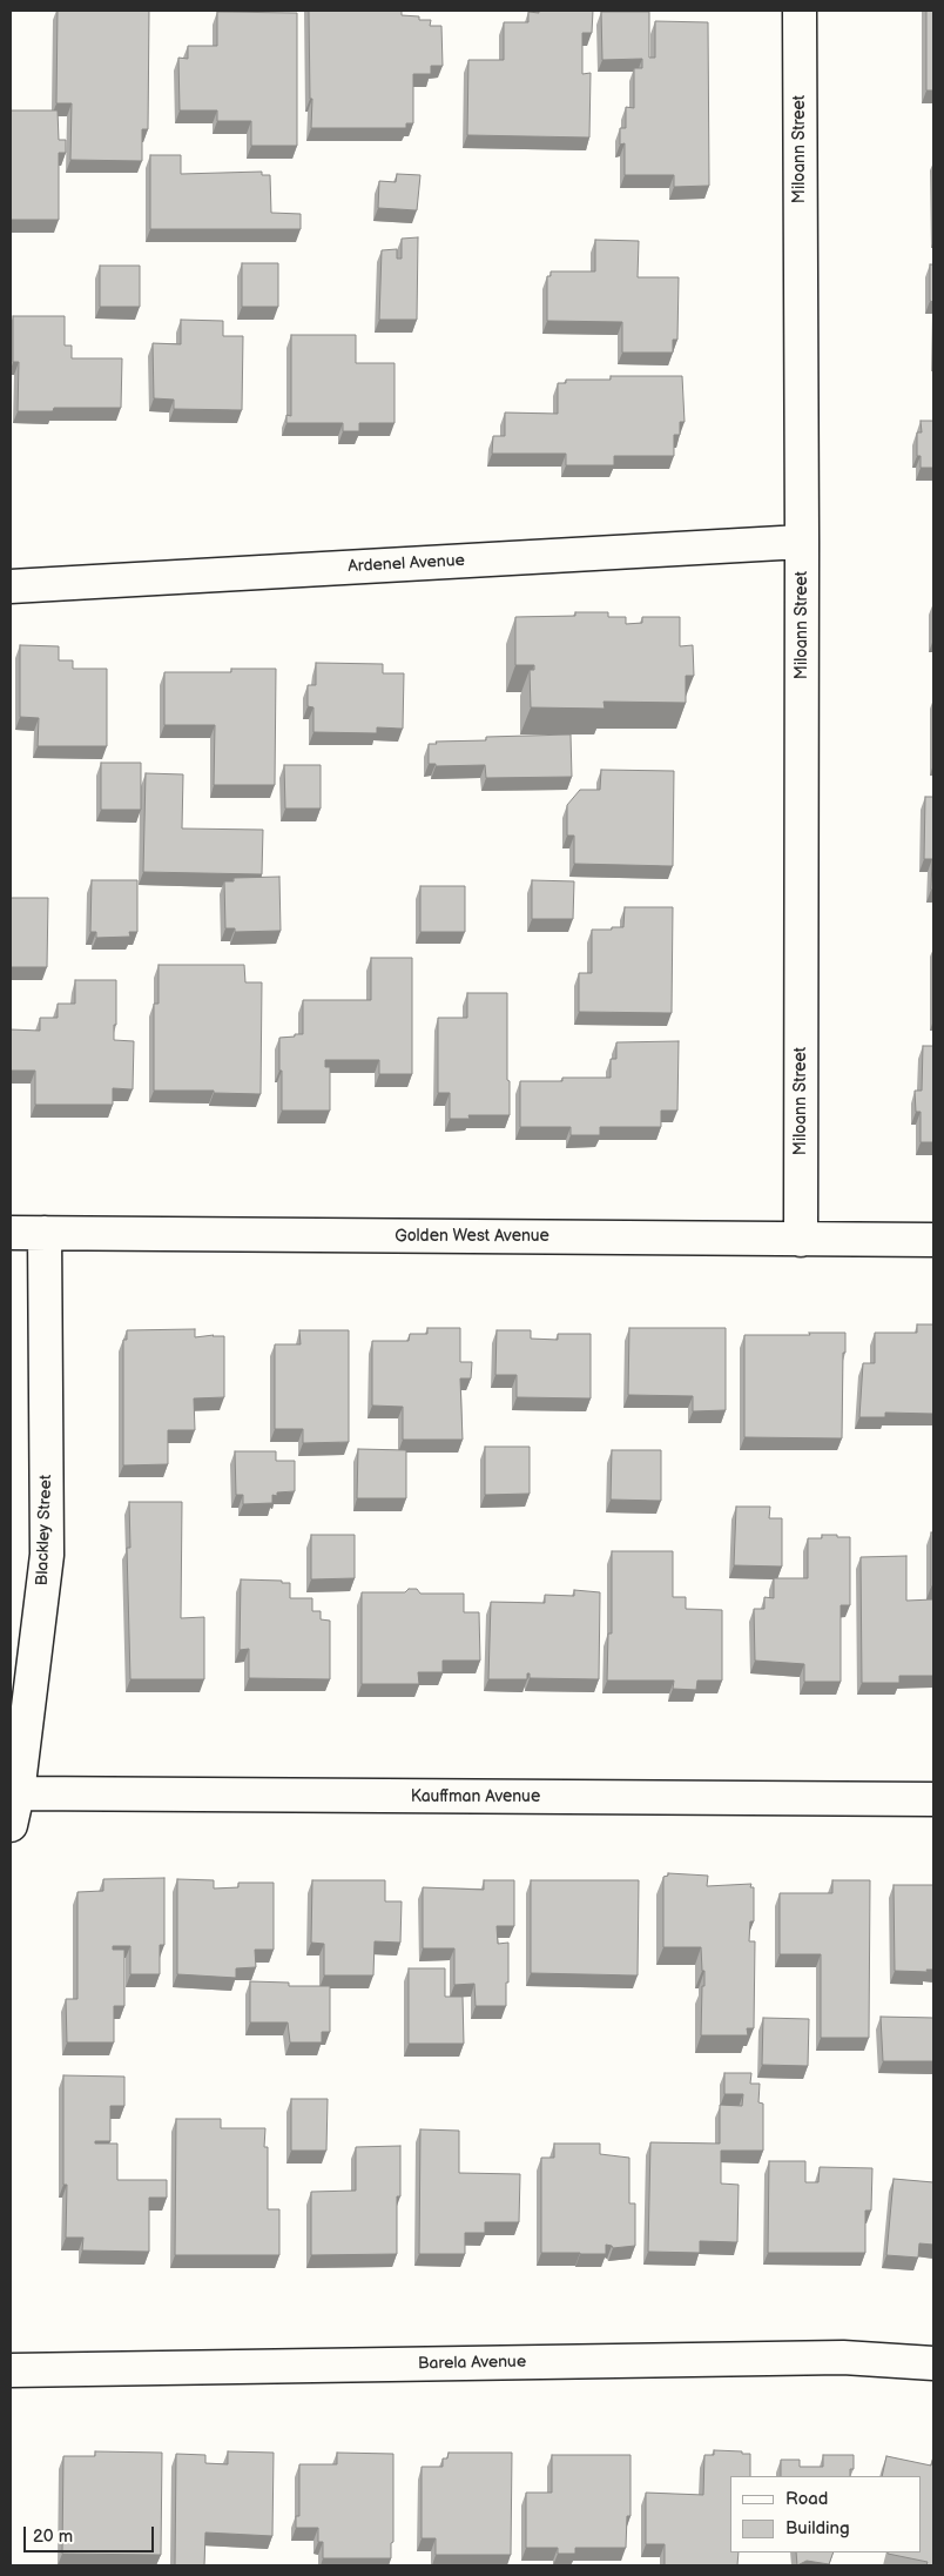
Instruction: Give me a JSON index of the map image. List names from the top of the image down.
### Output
{
  "streets": {
    "street": [
      "Miloann Street",
      "Ardenel Avenue",
      "Golden West Avenue",
      "Blackley Street",
      "Kauffman Avenue",
      "Barela Avenue"
    ]
  },
  "crossings": [
    ["Miloann Street", "Ardenel Avenue"],
    ["Miloann Street", "Golden West Avenue"],
    ["Golden West Avenue", "Blackley Street"],
    ["Blackley Street", "Kauffman Avenue"]
  ],
  "legend": ["Road", "Building"],
  "scale_bar": "20 m"
}
